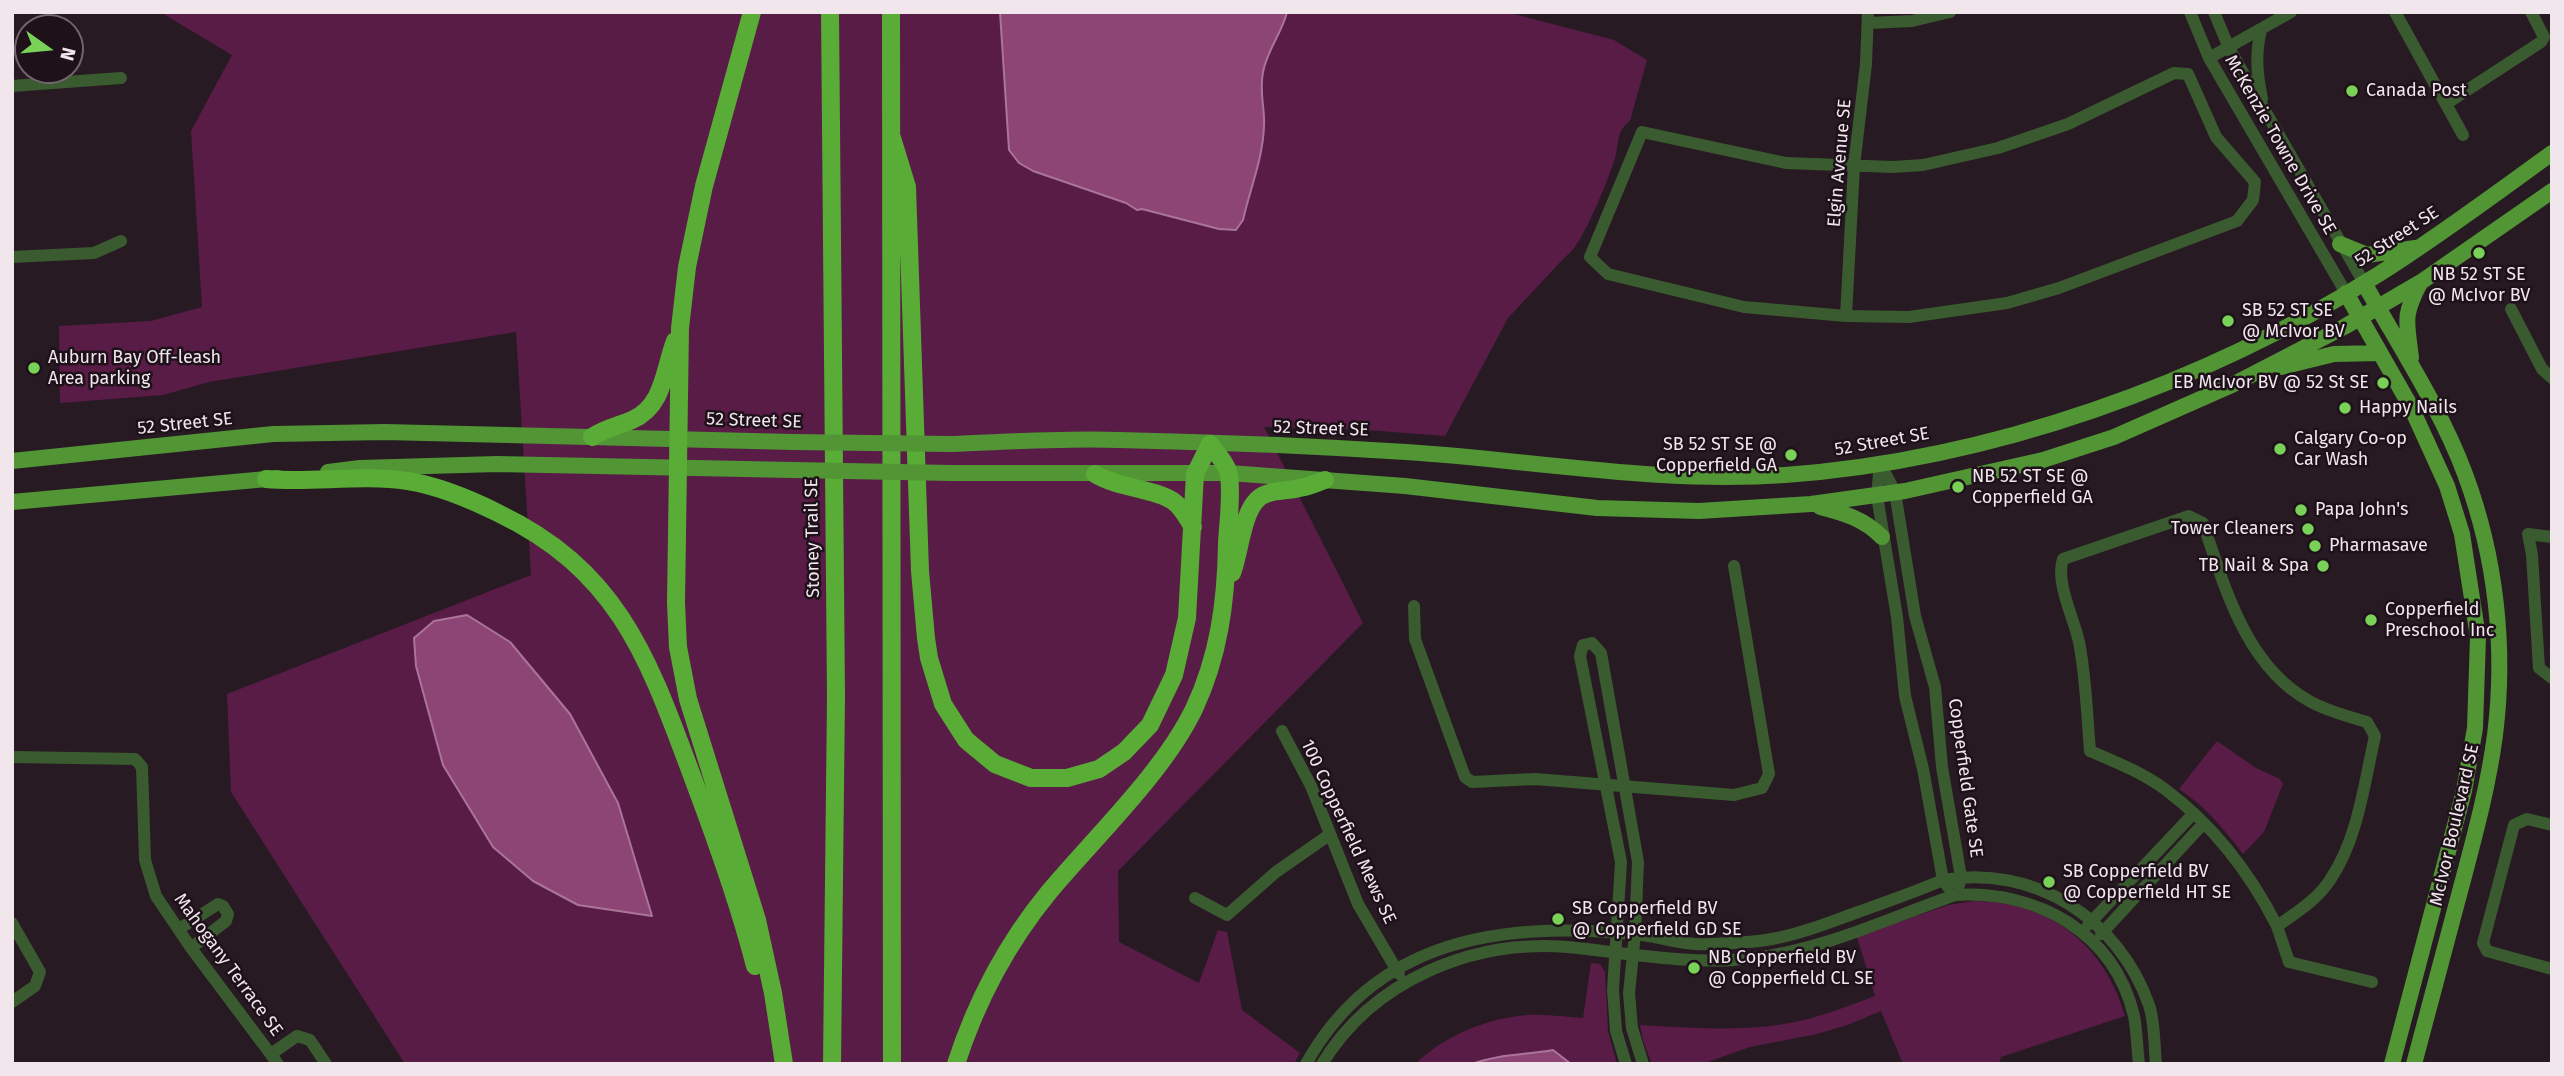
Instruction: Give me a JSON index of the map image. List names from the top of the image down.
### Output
{
  "streets": {
    "highway": ["Stoney Trail SE"],
    "main road": ["52 Street SE", "McIvor Boulevard SE"],
    "street": [
      "McKenzie Towne Drive SE",
      "Elgin Avenue SE",
      "Copperfield Gate SE",
      "100 Copperfield Mews SE",
      "Mahogany Terrace SE"
    ]
  },
  "crossings": [
    ["McKenzie Towne Drive SE", "52 Street SE"],
    ["McKenzie Towne Drive SE", "McIvor Boulevard SE"],
    ["52 Street SE", "Copperfield Gate SE"],
    ["52 Street SE", "McIvor Boulevard SE"]
  ],
  "places": [
    "Canada Post",
    "NB 52 ST SE @ McIvor BV",
    "SB 52 ST SE @ McIvor BV",
    "Auburn Bay Off-leash Area parking",
    "EB McIvor BV @ 52 St SE",
    "Happy Nails",
    "Calgary Co-op Car Wash",
    "SB 52 ST SE @ Copperfield GA",
    "NB 52 ST SE @ Copperfield GA",
    "Papa John's",
    "Tower Cleaners",
    "Pharmasave",
    "TB Nail & Spa",
    "Copperfield Preschool Inc",
    "SB Copperfield BV @ Copperfield HT SE",
    "SB Copperfield BV @ Copperfield GD SE",
    "NB Copperfield BV @ Copperfield CL SE"
  ],
  "north": "right"
}
